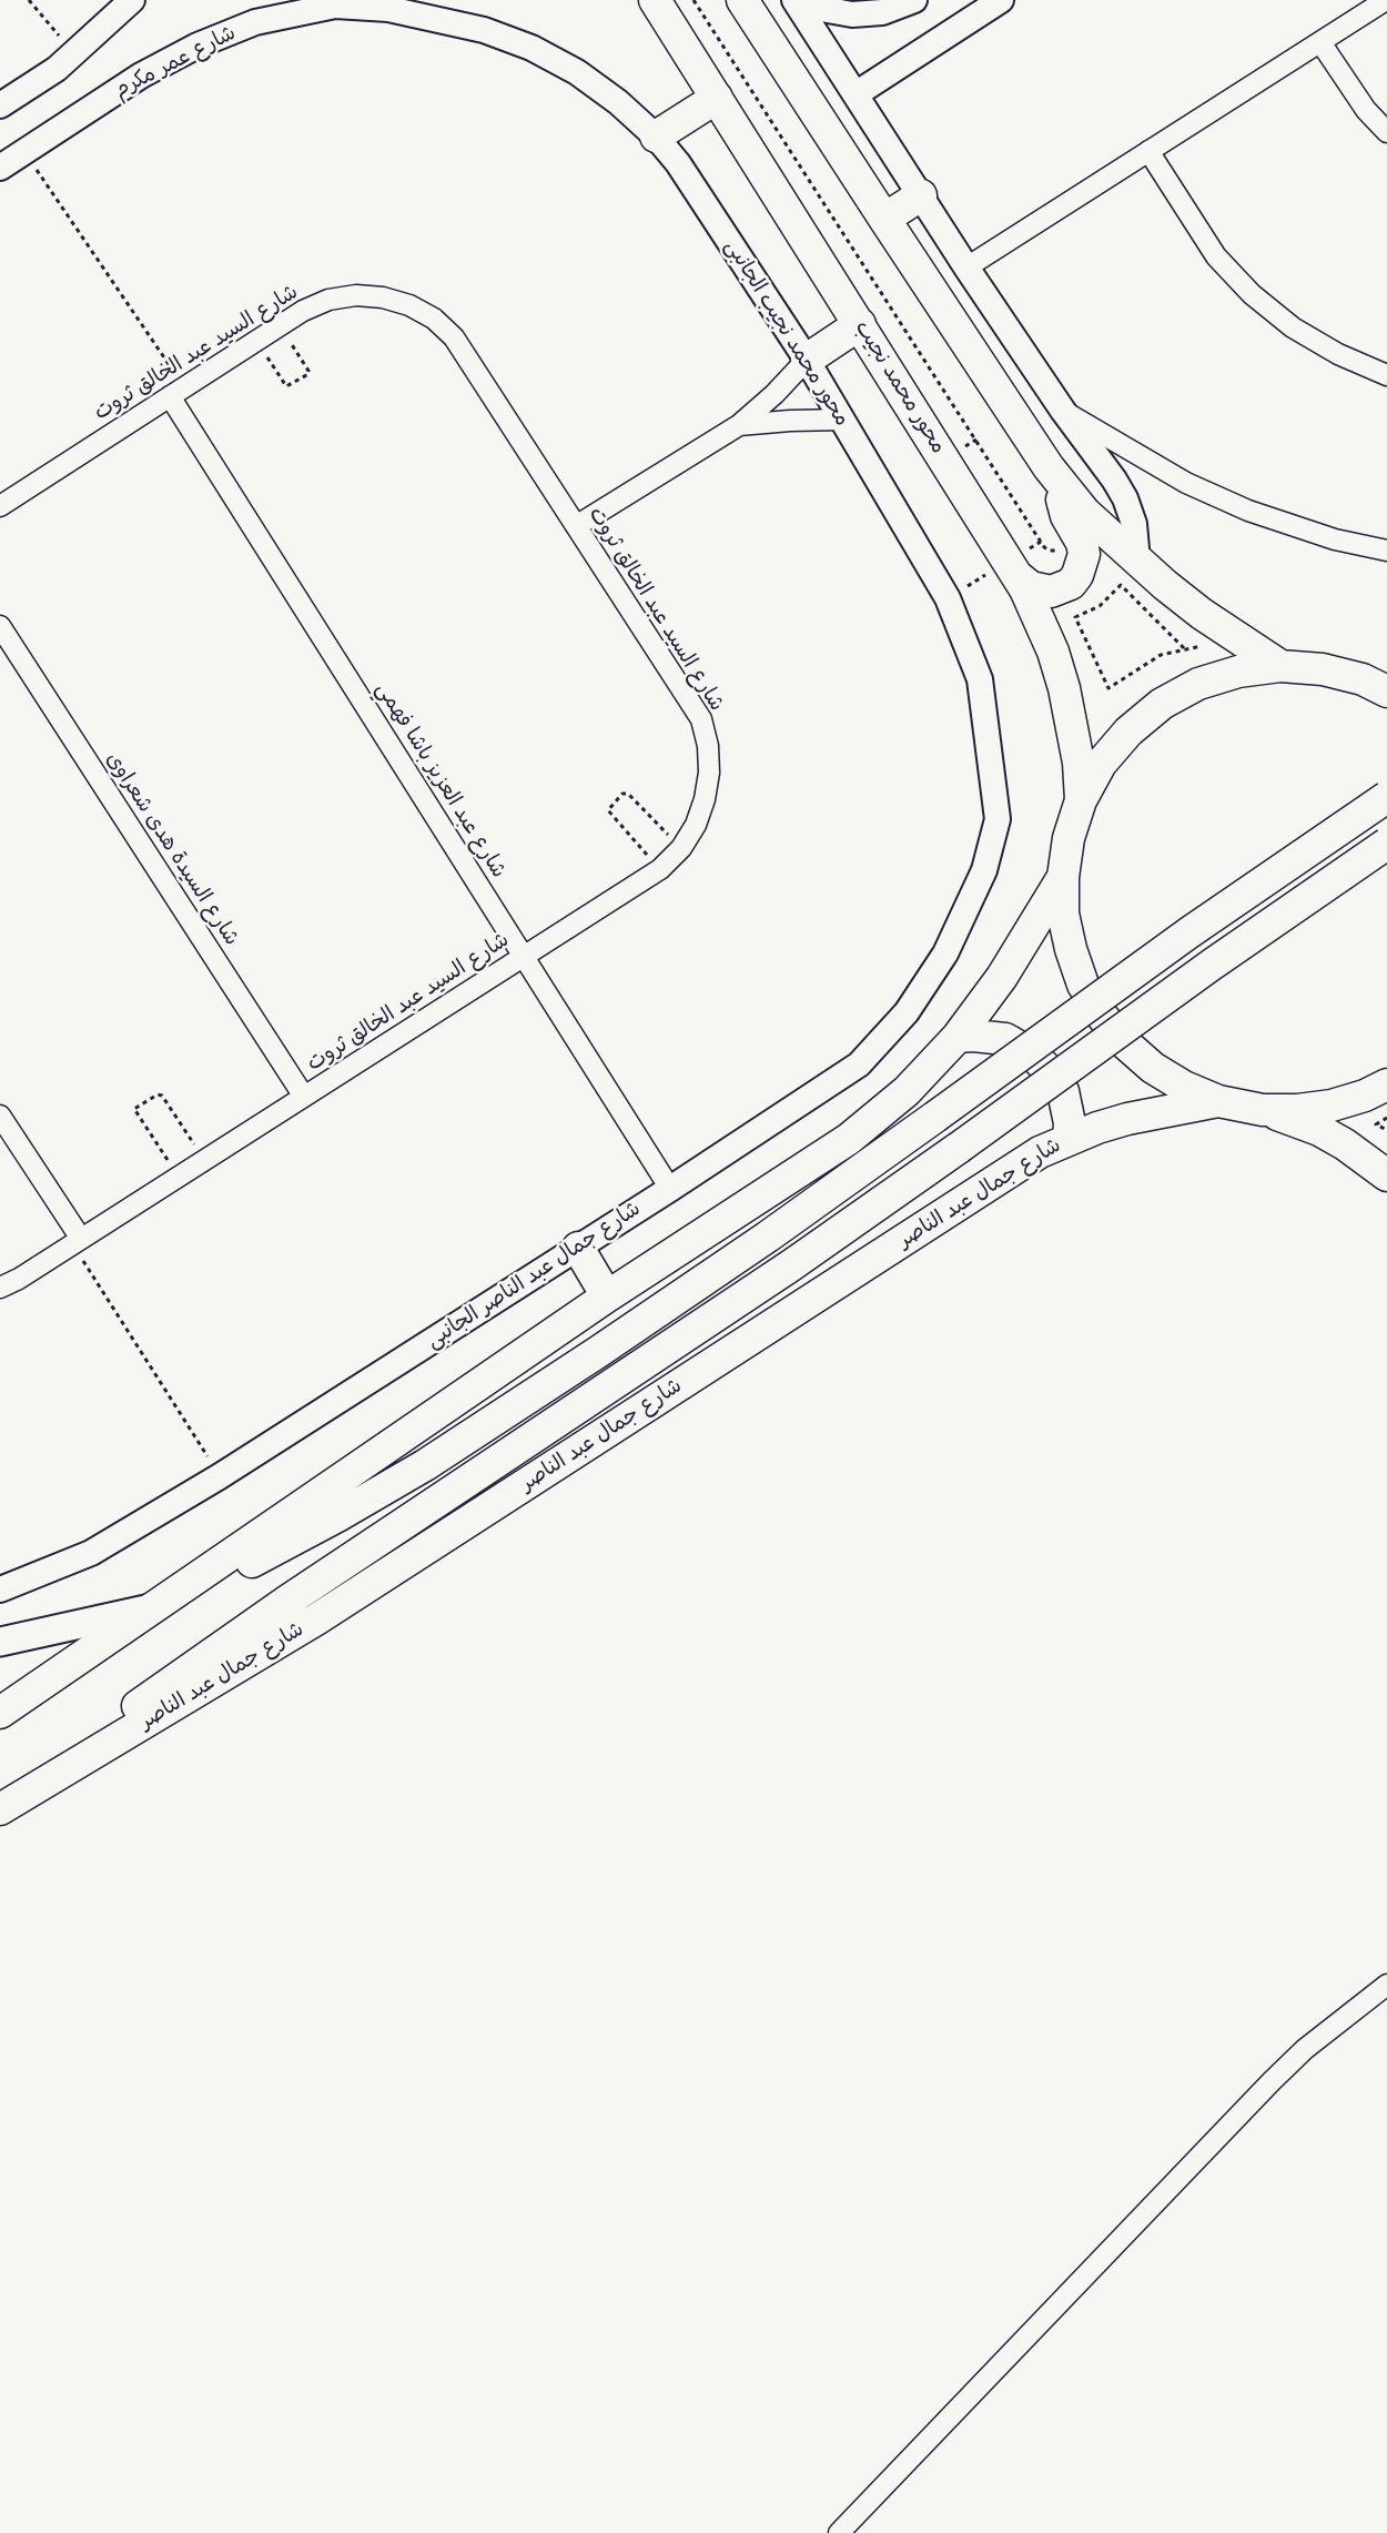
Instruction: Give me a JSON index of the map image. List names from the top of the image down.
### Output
{
  "streets": {
    "main road": ["محور محمد نجيب", "شارع جمال عبد الناصر"],
    "street": [
      "شارع عمر مكرم",
      "محور محمد نجيب الجانبى",
      "شارع السيد عبد الخالق ثروت",
      "شارع عبد العزيز باشا فهمي",
      "شارع السيدة هدى شعراوى",
      "شارع جمال عبد الناصر الجانبى"
    ]
  },
  "crossings": [
    ["شارع عمر مكرم", "محور محمد نجيب الجانبى"],
    ["محور محمد نجيب الجانبى", "شارع جمال عبد الناصر الجانبى"],
    ["شارع السيد عبد الخالق ثروت", "شارع عبد العزيز باشا فهمي"],
    ["شارع السيد عبد الخالق ثروت", "شارع السيدة هدى شعراوى"],
    ["شارع عبد العزيز باشا فهمي", "شارع جمال عبد الناصر الجانبى"]
  ]
}
